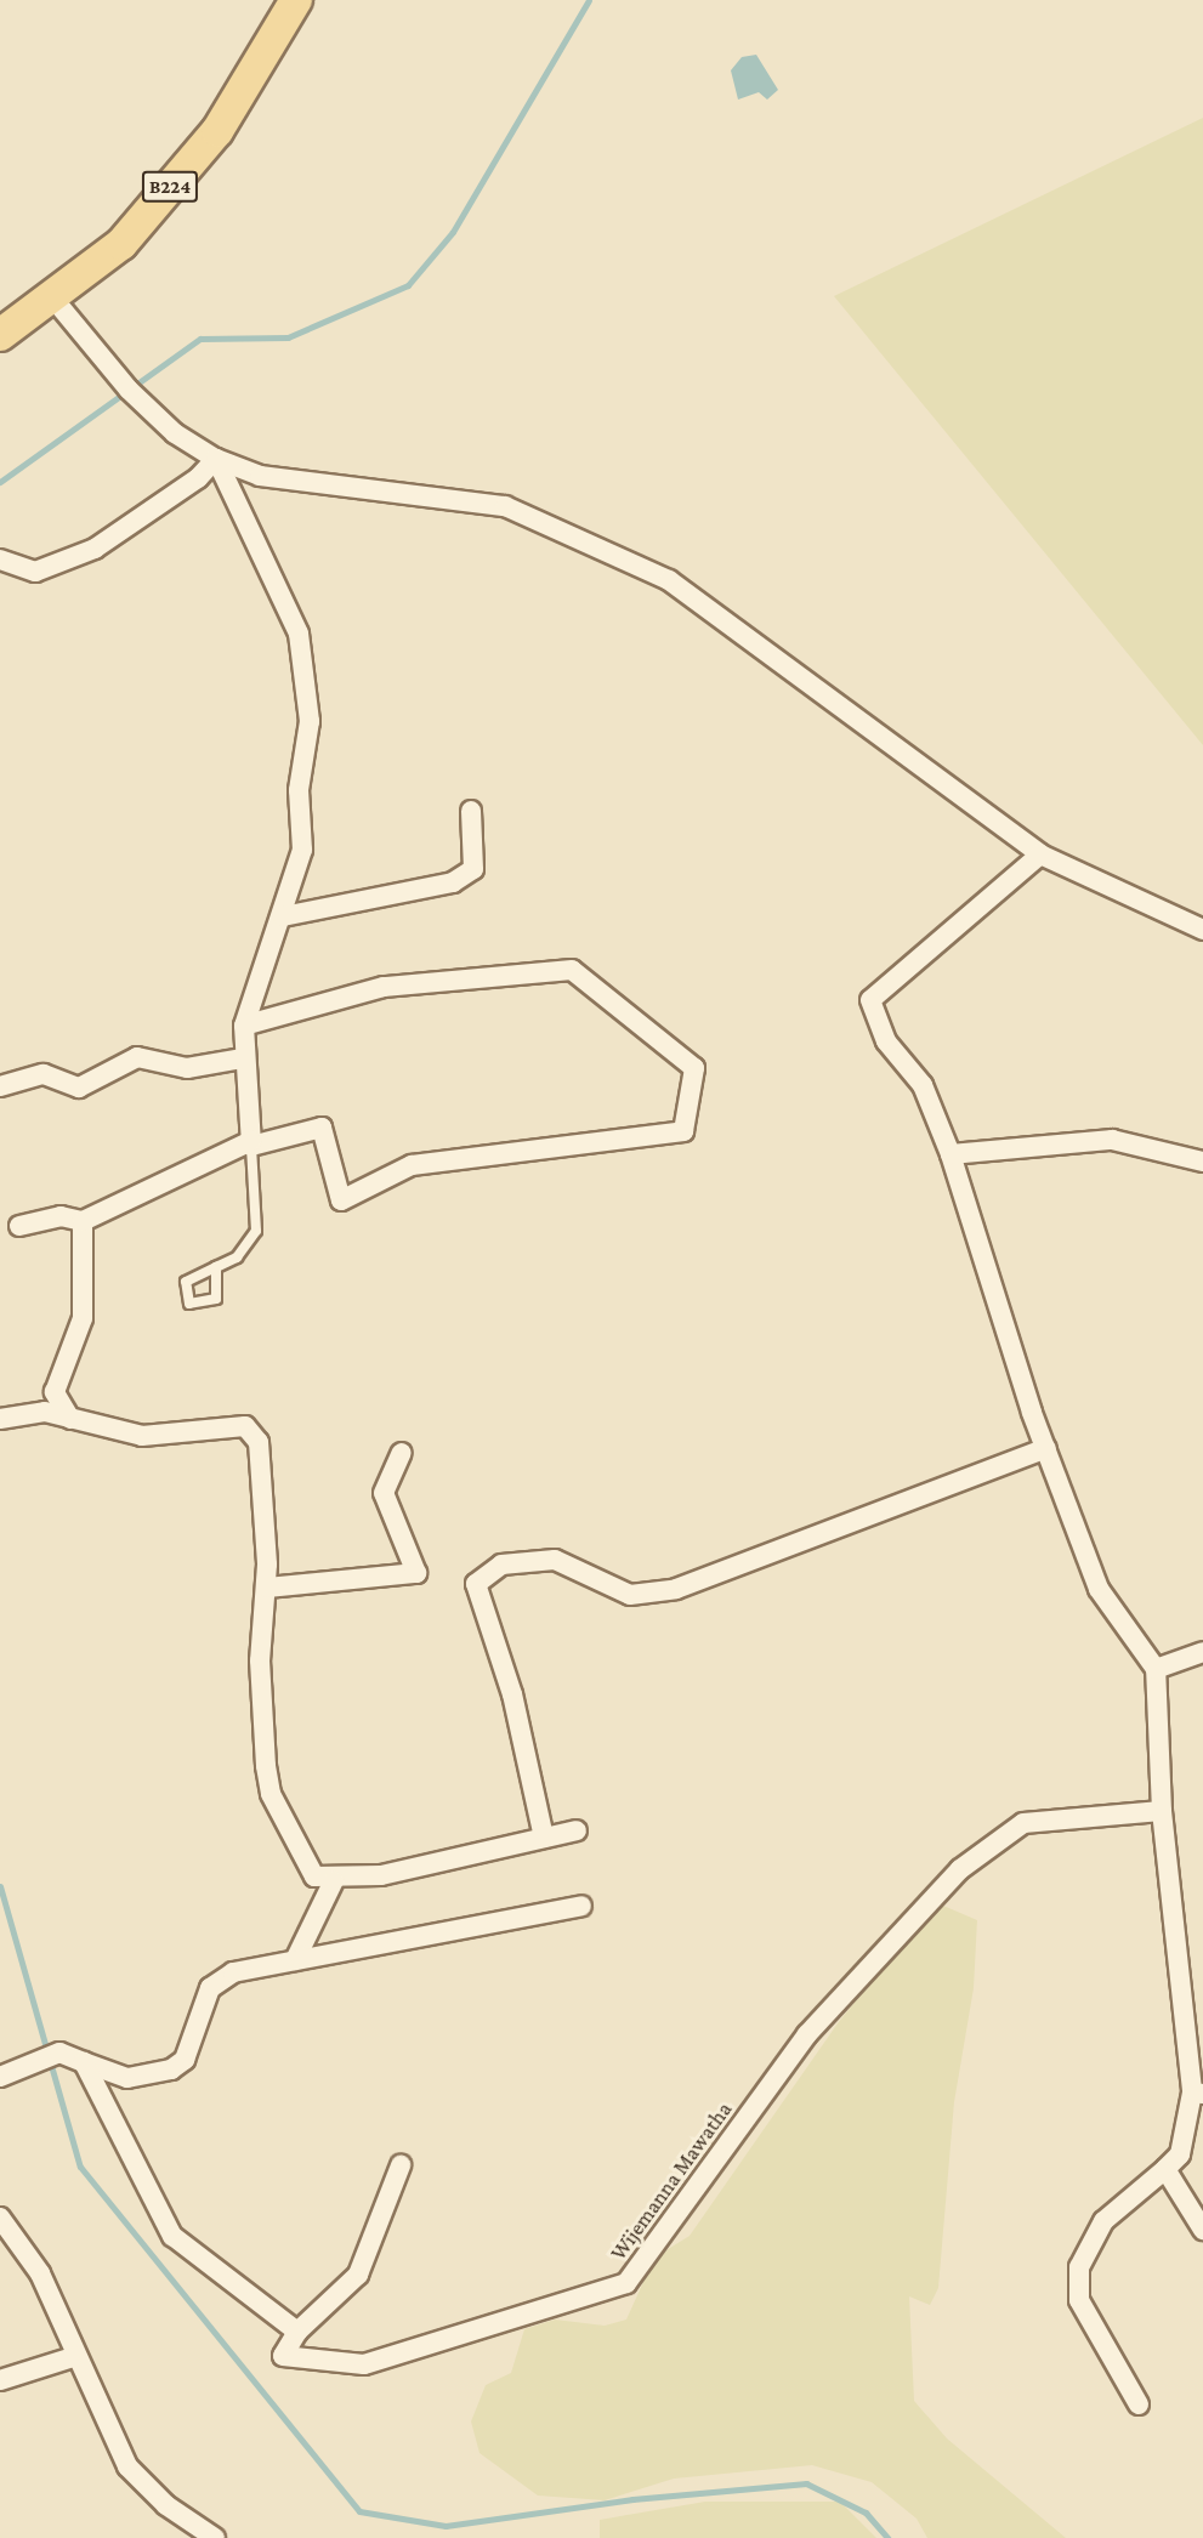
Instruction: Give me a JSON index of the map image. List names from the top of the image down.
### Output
{
  "streets": {
    "main road": ["B224"],
    "street": ["Wijemanna Mawatha"]
  }
}
